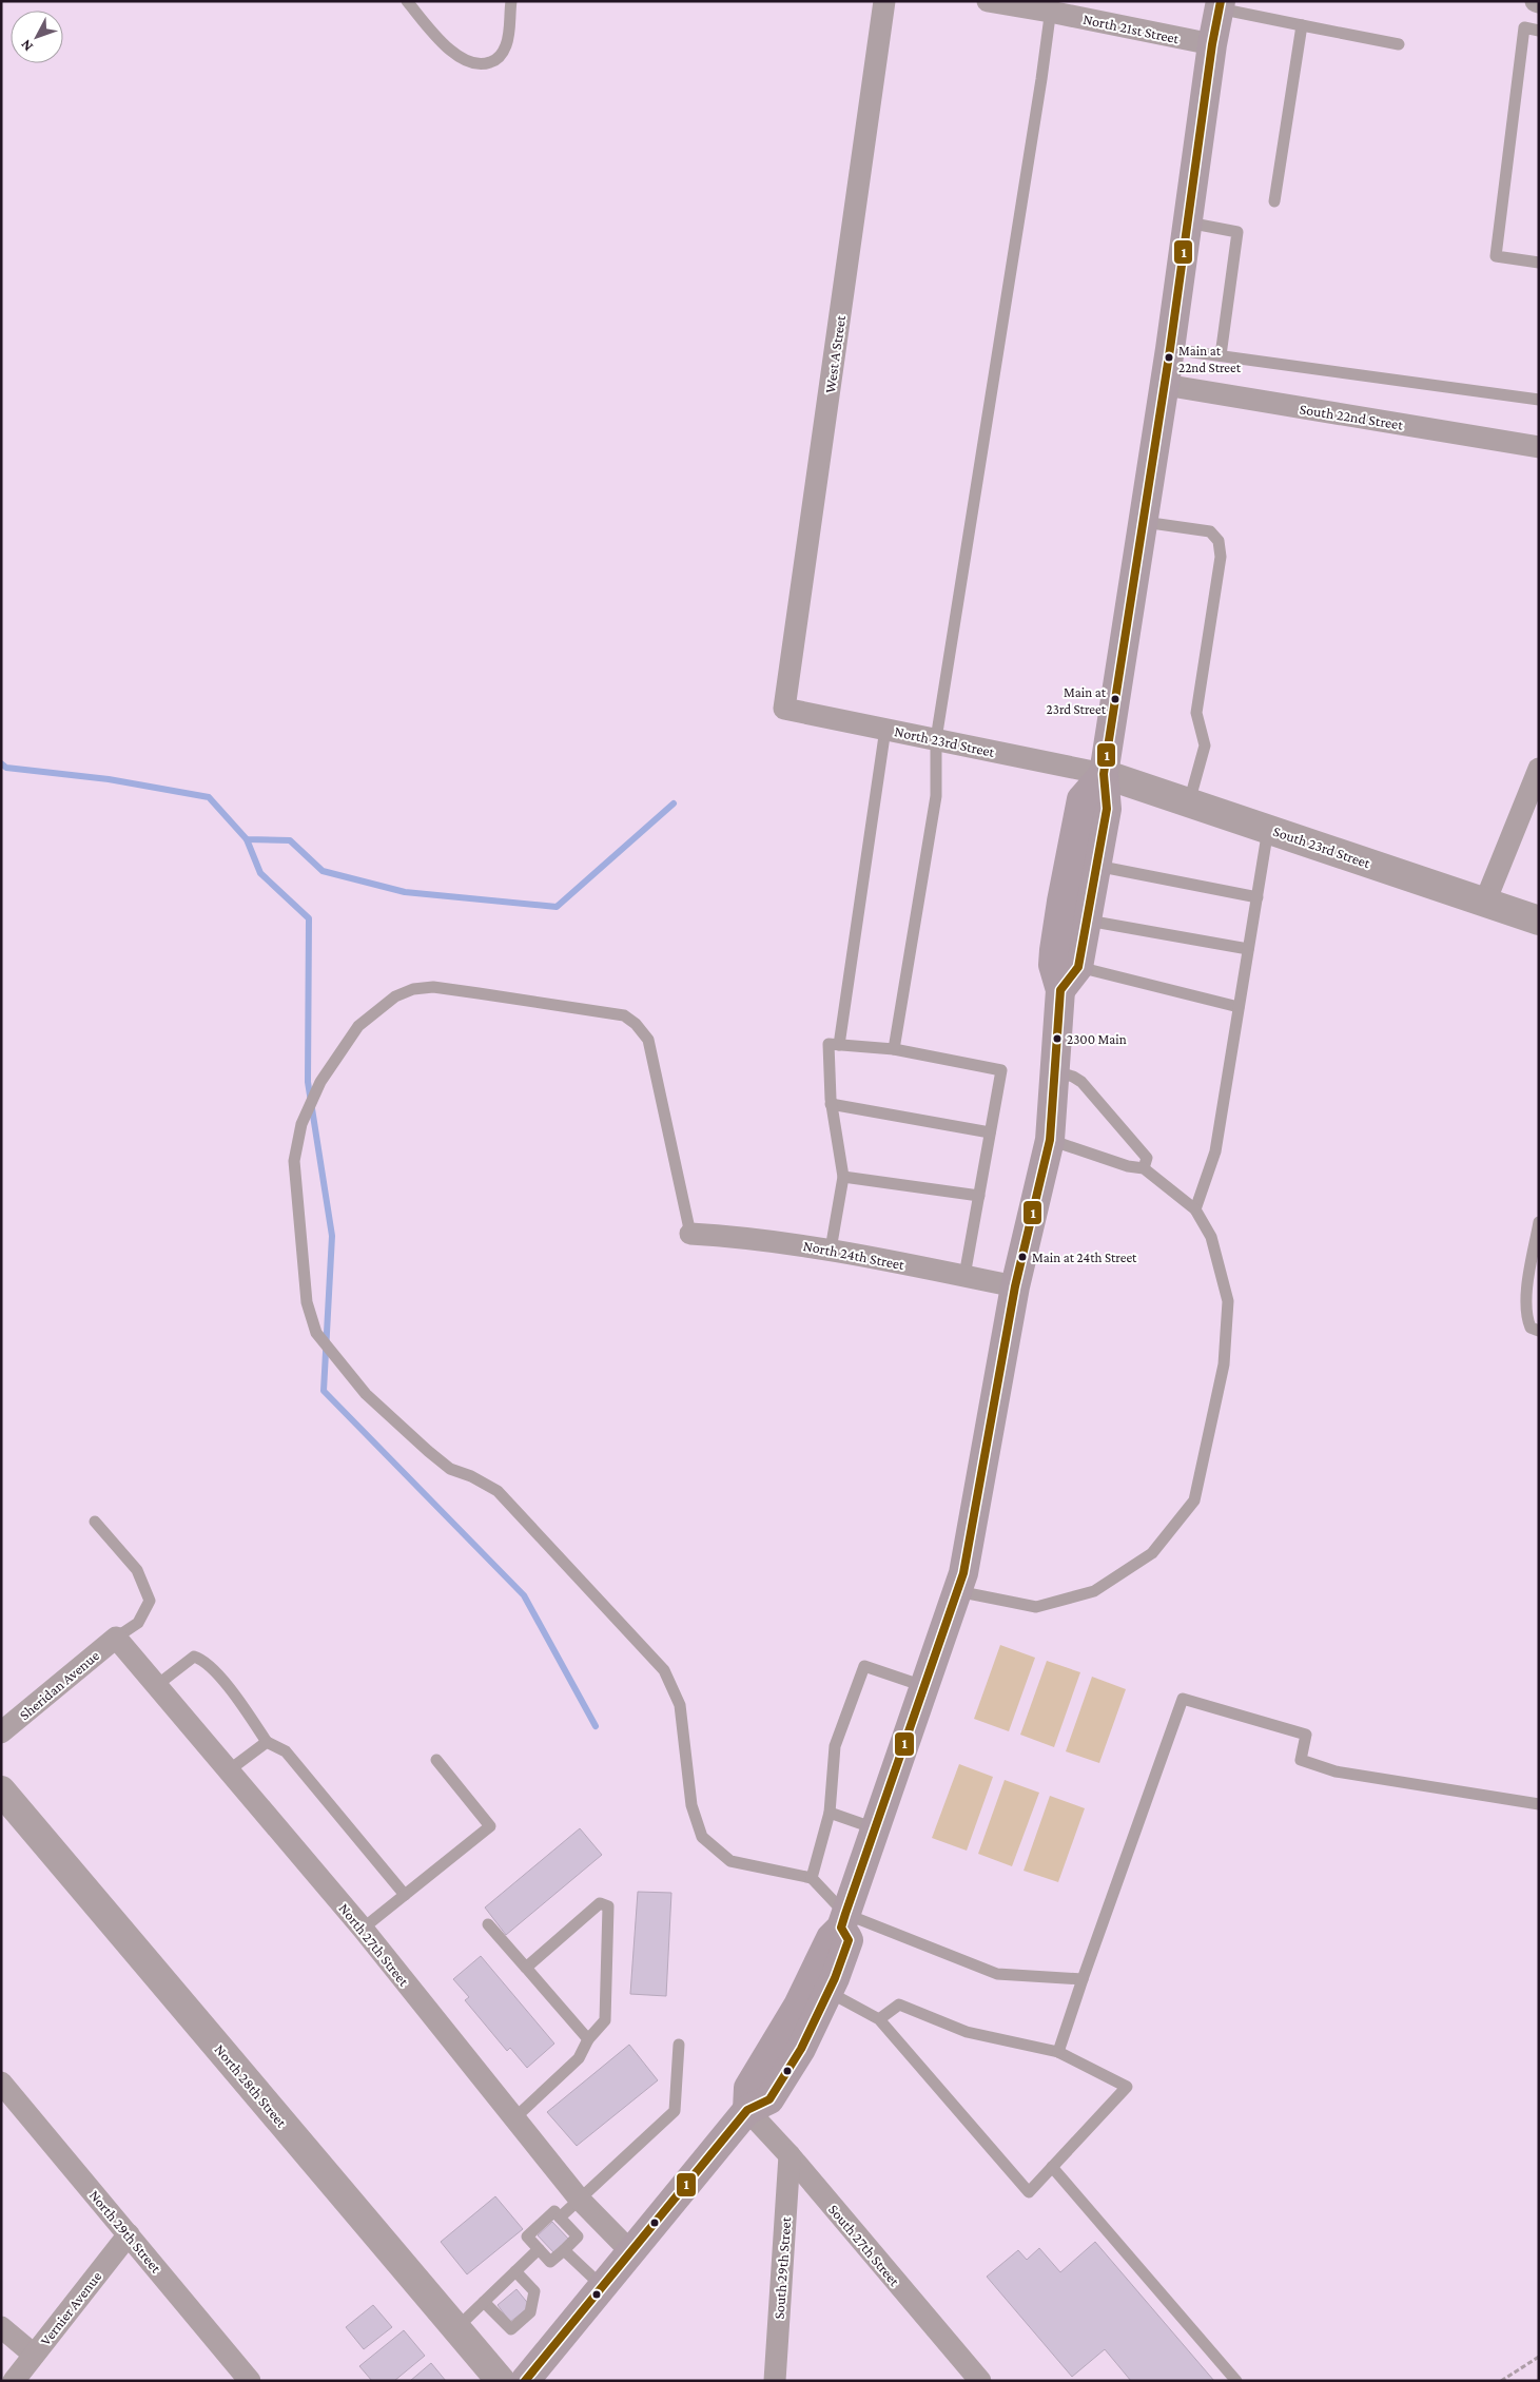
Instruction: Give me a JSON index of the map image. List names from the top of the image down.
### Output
{
  "streets": {
    "street": [
      "North 21st Street",
      "West A Street",
      "South 22nd Street",
      "North 23rd Street",
      "South 23rd Street",
      "North 24th Street",
      "Sheridan Avenue",
      "North 27th Street",
      "North 28th Street",
      "North 29th Street",
      "South 27th Street",
      "South 29th Street",
      "Vernier Avenue"
    ]
  },
  "crossings": [
    ["West A Street", "North 23rd Street"],
    ["North 23rd Street", "South 23rd Street"],
    ["Sheridan Avenue", "North 27th Street"],
    ["North 29th Street", "Vernier Avenue"],
    ["South 27th Street", "South 29th Street"]
  ],
  "places": [
    "Main at 22nd Street",
    "Main at 23rd Street",
    "2300 Main",
    "Main at 24th Street"
  ],
  "lines": ["transit line 1"],
  "north": "bottom left"
}
